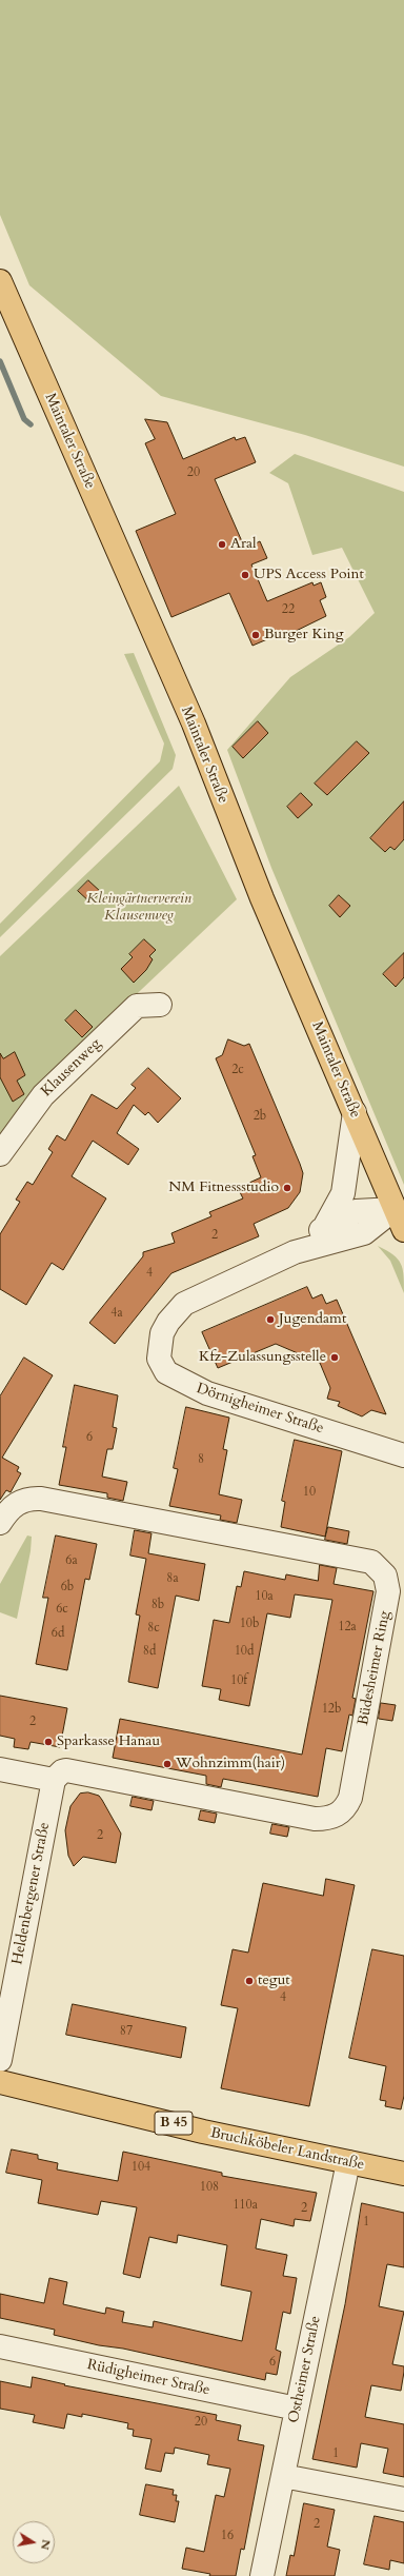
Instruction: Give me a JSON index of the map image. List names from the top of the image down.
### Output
{
  "streets": {
    "main road": ["Maintaler Straße", "B 45", "Bruchköbeler Landstraße"],
    "street": [
      "Klausenweg",
      "Dörnigheimer Straße",
      "Büdesheimer Ring",
      "Heldenbergener Straße",
      "Ostheimer Straße",
      "Rüdigheimer Straße"
    ]
  },
  "crossings": [
    ["Maintaler Straße", "Dörnigheimer Straße"],
    ["Büdesheimer Ring", "Heldenbergener Straße"],
    ["Bruchköbeler Landstraße", "Ostheimer Straße"],
    ["Ostheimer Straße", "Rüdigheimer Straße"]
  ],
  "parks": ["Kleingärtnerverein Klausenweg"],
  "places": [
    "Aral",
    "UPS Access Point",
    "Burger King",
    "NM Fitnessstudio",
    "Jugendamt",
    "Kfz-Zulassungsstelle",
    "Sparkasse Hanau",
    "Wohnzimm(hair)",
    "tegut"
  ],
  "house_numbers": [
    "20",
    "22",
    "2c",
    "2b",
    "2",
    "4",
    "4a",
    "6",
    "8",
    "10",
    "6a",
    "8a",
    "6b",
    "10a",
    "8b",
    "6c",
    "10b",
    "12a",
    "8c",
    "6d",
    "8d",
    "10d",
    "10f",
    "12b",
    "2",
    "2",
    "4",
    "87",
    "104",
    "108",
    "110a",
    "2",
    "1",
    "6",
    "20",
    "1",
    "2",
    "16"
  ],
  "north": "right"
}
